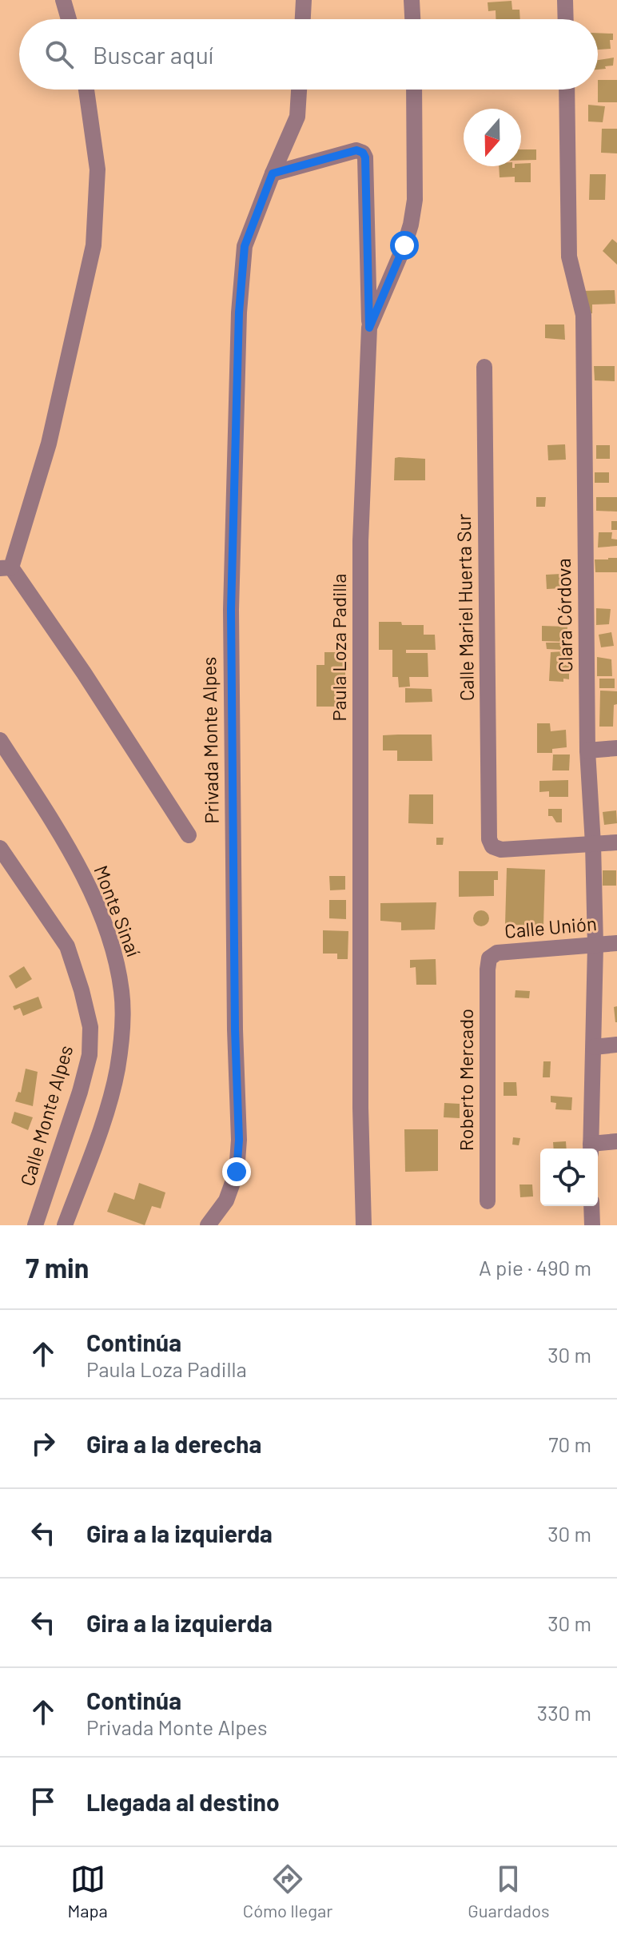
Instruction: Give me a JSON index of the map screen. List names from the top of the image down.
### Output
{
  "streets": {
    "street": [
      "Calle Mariel Huerta Sur",
      "Clara Córdova",
      "Paula Loza Padilla",
      "Privada Monte Alpes",
      "Monte Sinaí",
      "Calle Unión",
      "Roberto Mercado",
      "Calle Monte Alpes"
    ]
  },
  "crossings": [
    ["Calle Mariel Huerta Sur", "Clara Córdova"],
    ["Clara Córdova", "Calle Unión"],
    ["Calle Unión", "Roberto Mercado"]
  ],
  "north": "bottom",
  "page": {
    "search": "Buscar aquí",
    "heading": ["7 min", "A pie · 490 m"],
    "list": [
      ["Continúa", "Paula Loza Padilla", "30 m"],
      ["Gira a la derecha", "70 m"],
      ["Gira a la izquierda", "30 m"],
      ["Gira a la izquierda", "30 m"],
      ["Continúa", "Privada Monte Alpes", "330 m"],
      "Llegada al destino"
    ],
    "nav": ["Mapa", "Cómo llegar", "Guardados"]
  }
}
